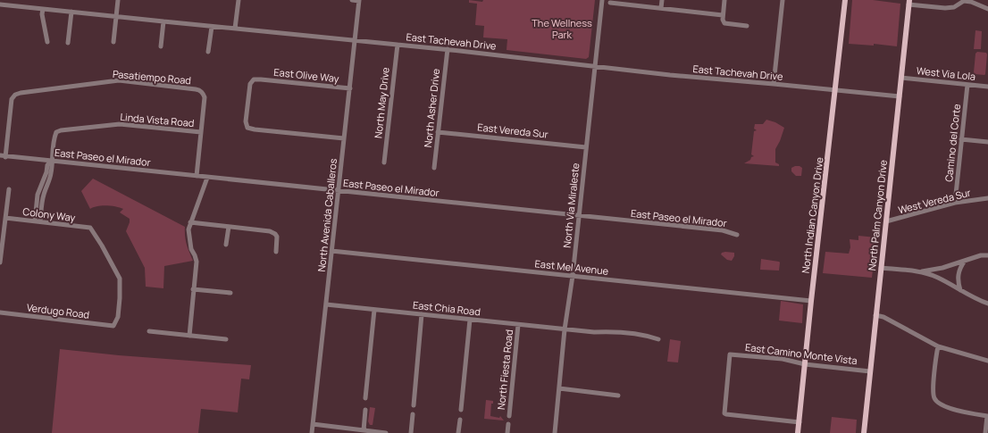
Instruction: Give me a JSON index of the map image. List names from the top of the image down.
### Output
{
  "streets": {
    "main road": ["North Indian Canyon Drive", "North Palm Canyon Drive"],
    "street": [
      "East Tachevah Drive",
      "West Via Lola",
      "East Olive Way",
      "Pasatiempo Road",
      "North May Drive",
      "North Asher Drive",
      "Linda Vista Road",
      "East Vereda Sur",
      "Camino del Corte",
      "East Paseo el Mirador",
      "West Vereda Sur",
      "North Via Miraleste",
      "Colony Way",
      "North Avenida Caballeros",
      "East Mel Avenue",
      "East Chia Road",
      "Verdugo Road",
      "East Camino Monte Vista",
      "North Fiesta Road"
    ]
  },
  "crossings": [
    ["East Tachevah Drive", "North May Drive"],
    ["East Tachevah Drive", "North Asher Drive"],
    ["East Tachevah Drive", "North Via Miraleste"],
    ["East Tachevah Drive", "North Avenida Caballeros"],
    ["East Tachevah Drive", "North Indian Canyon Drive"],
    ["East Tachevah Drive", "North Palm Canyon Drive"],
    ["West Via Lola", "Camino del Corte"],
    ["West Via Lola", "North Palm Canyon Drive"],
    ["East Olive Way", "North Avenida Caballeros"],
    ["Pasatiempo Road", "Linda Vista Road"],
    ["Pasatiempo Road", "East Paseo el Mirador"],
    ["North Asher Drive", "East Vereda Sur"],
    ["Linda Vista Road", "East Paseo el Mirador"],
    ["East Vereda Sur", "North Via Miraleste"],
    ["Camino del Corte", "West Vereda Sur"],
    ["East Paseo el Mirador", "North Via Miraleste"],
    ["East Paseo el Mirador", "North Avenida Caballeros"],
    ["West Vereda Sur", "North Palm Canyon Drive"],
    ["North Via Miraleste", "East Mel Avenue"],
    ["North Via Miraleste", "East Chia Road"],
    ["Colony Way", "Verdugo Road"],
    ["North Avenida Caballeros", "East Mel Avenue"],
    ["North Avenida Caballeros", "East Chia Road"],
    ["North Indian Canyon Drive", "East Mel Avenue"],
    ["North Indian Canyon Drive", "East Camino Monte Vista"],
    ["North Palm Canyon Drive", "East Camino Monte Vista"],
    ["East Chia Road", "North Fiesta Road"]
  ],
  "parks": ["The Wellness Park"]
}
